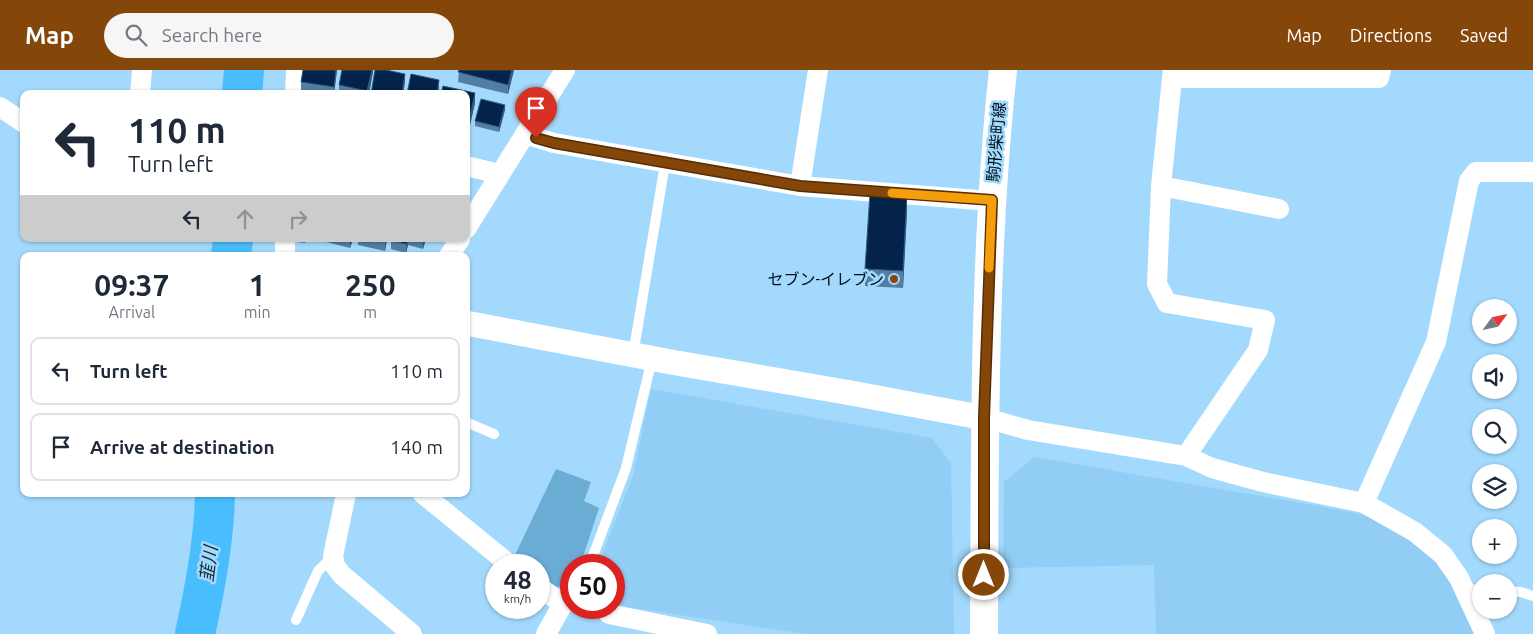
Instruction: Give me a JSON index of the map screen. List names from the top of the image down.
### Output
{
  "streets": {
    "main road": ["駒形柴町線"]
  },
  "water": ["韮川"],
  "places": ["セブン-イレブン"],
  "north": "top right",
  "page": {
    "header": "Map",
    "search": "Search here",
    "nav": ["Map", "Directions", "Saved"],
    "turn": ["110 m", "Turn left"],
    "eta": [
      "09:37",
      "Arrival",
      "1",
      "min",
      "250",
      "m"
    ],
    "map_buttons": ["+", "−"],
    "list": [
      {
        "name": "Turn left",
        "value": "110 m"
      },
      {
        "name": "Arrive at destination",
        "value": "140 m"
      }
    ],
    "speed": "48 km/h",
    "limit": "50"
  }
}
